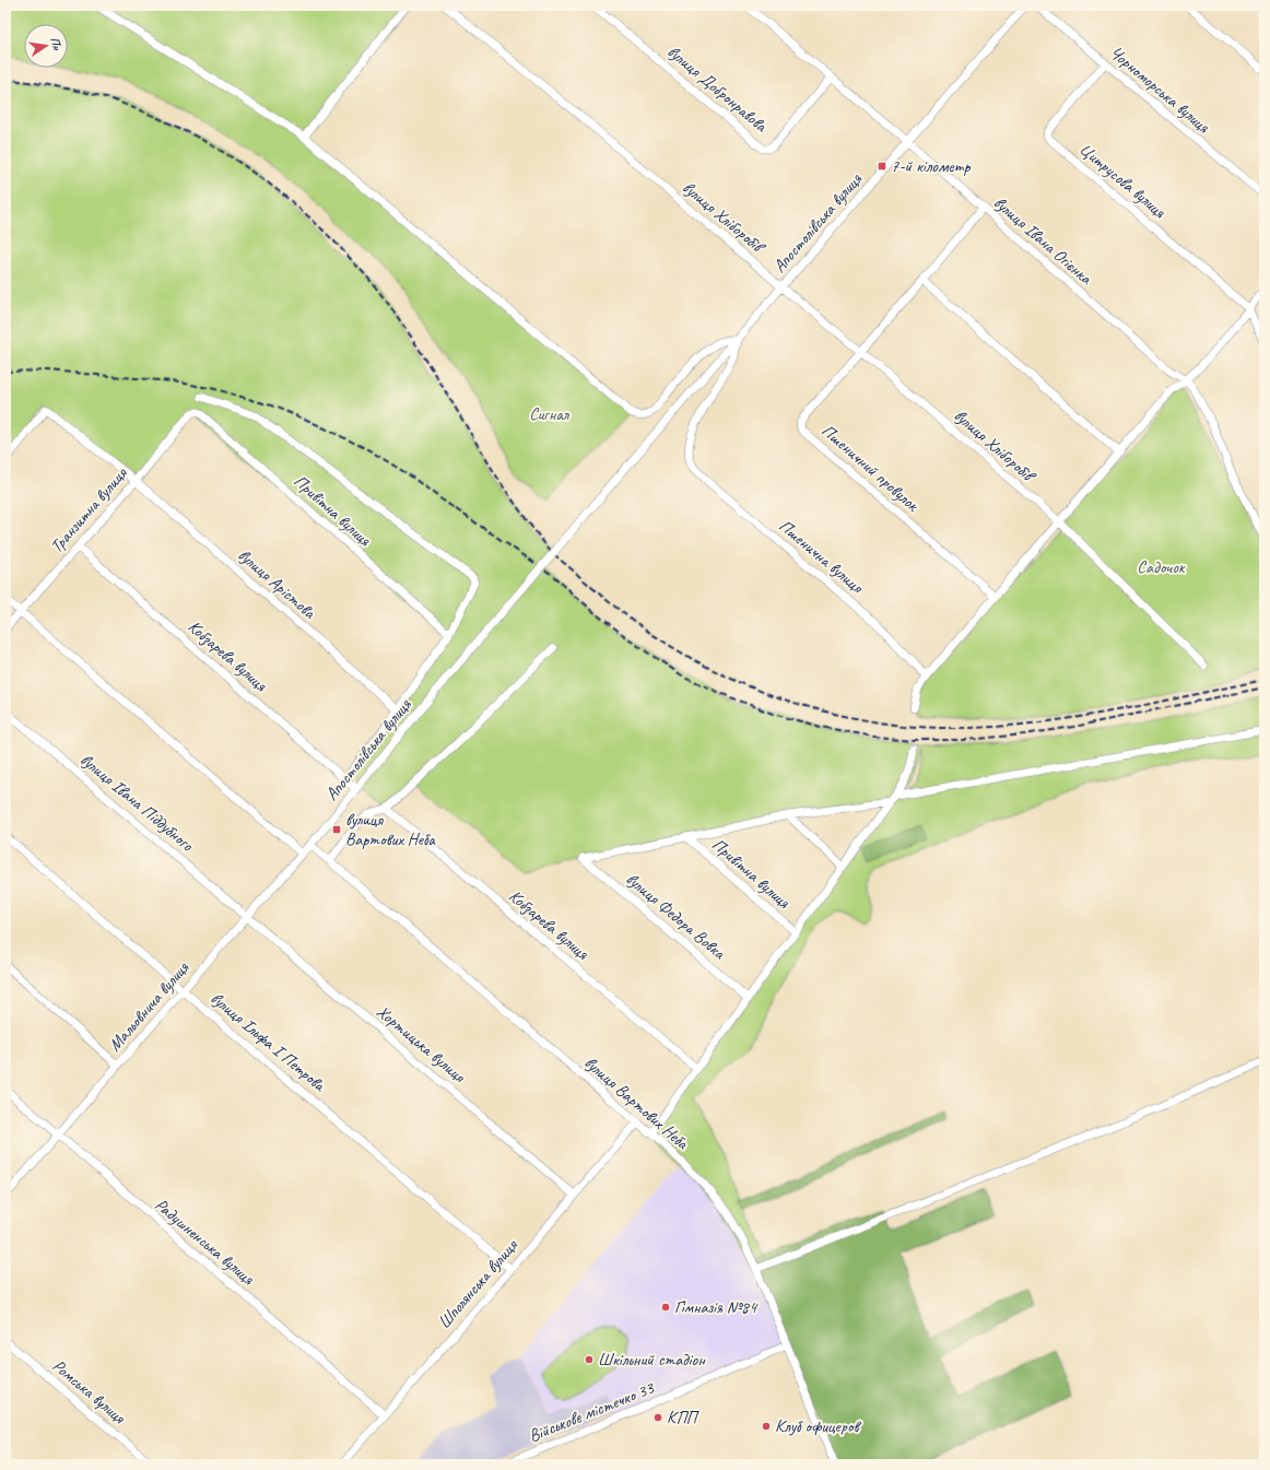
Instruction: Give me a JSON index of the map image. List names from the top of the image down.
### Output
{
  "streets": {
    "street": [
      "вулиця Добронравова",
      "Чорноморська вулиця",
      "Цитрусова вулиця",
      "вулиця Хліборобів",
      "Апостолівська вулиця",
      "вулиця Івана Огієнка",
      "Пшеничний провулок",
      "Транзитна вулиця",
      "Привітна вулиця",
      "Пшенична вулиця",
      "вулиця Арістова",
      "Кобзарева вулиця",
      "вулиця Івана Піддубного",
      "вулиця Федора Вовка",
      "Мальовнича вулиця",
      "вулиця Ільфа І Петрова",
      "Хортицька вулиця",
      "вулиця Вартових Неба",
      "Радушненська вулиця",
      "Шполянська вулиця",
      "Ромська вулиця",
      "Військове містечко 33"
    ]
  },
  "crossings": [
    ["вулиця Добронравова", "вулиця Івана Огієнка"],
    ["Чорноморська вулиця", "Цитрусова вулиця"],
    ["вулиця Хліборобів", "Апостолівська вулиця"],
    ["вулиця Хліборобів", "Пшеничний провулок"],
    ["Апостолівська вулиця", "вулиця Івана Огієнка"],
    ["Апостолівська вулиця", "Пшенична вулиця"],
    ["Апостолівська вулиця", "Кобзарева вулиця"],
    ["Апостолівська вулиця", "Мальовнича вулиця"],
    ["Транзитна вулиця", "Привітна вулиця"],
    ["Транзитна вулиця", "вулиця Арістова"],
    ["Транзитна вулиця", "Кобзарева вулиця"],
    ["Привітна вулиця", "вулиця Федора Вовка"],
    ["вулиця Івана Піддубного", "Мальовнича вулиця"],
    ["вулиця Івана Піддубного", "Хортицька вулиця"],
    ["Мальовнича вулиця", "вулиця Ільфа І Петрова"],
    ["Мальовнича вулиця", "Хортицька вулиця"],
    ["Мальовнича вулиця", "вулиця Вартових Неба"],
    ["Мальовнича вулиця", "Радушненська вулиця"],
    ["вулиця Ільфа І Петрова", "Шполянська вулиця"],
    ["Хортицька вулиця", "Шполянська вулиця"],
    ["вулиця Вартових Неба", "Шполянська вулиця"],
    ["вулиця Вартових Неба", "Військове містечко 33"],
    ["Радушненська вулиця", "Шполянська вулиця"]
  ],
  "parks": ["Сигнал", "Садочок"],
  "places": {
    "transit": ["7-й кілометр", "вулиця Вартових Неба"],
    "other": [
      "Гімназія №84",
      "Шкільний стадіон",
      "КПП",
      "Клуб офицеров"
    ]
  },
  "north": "right"
}
